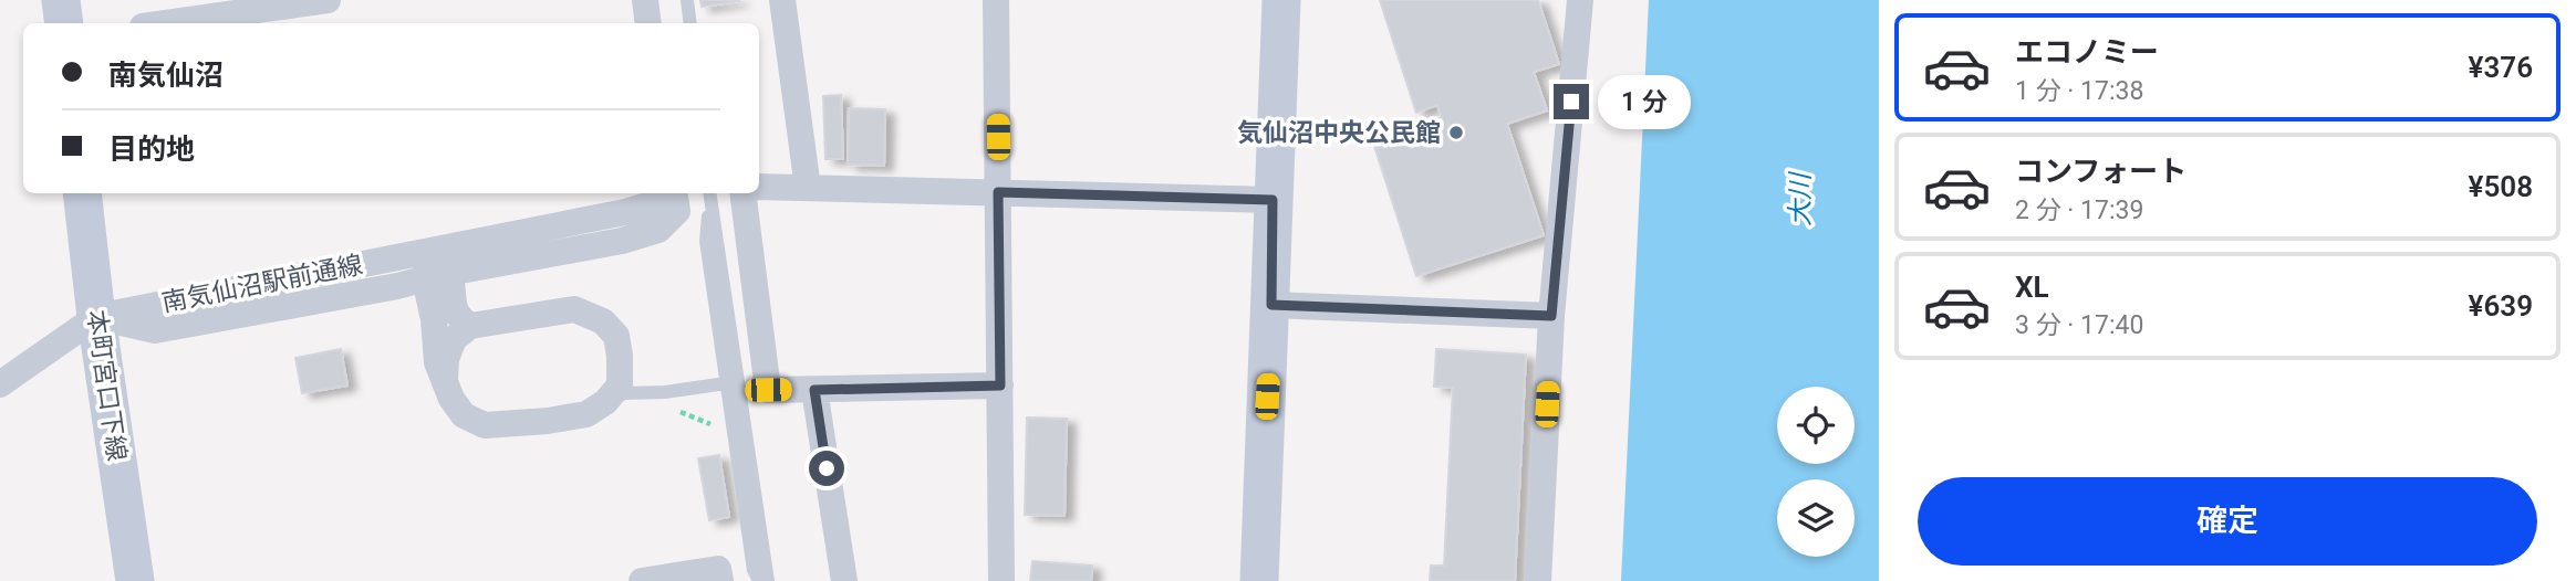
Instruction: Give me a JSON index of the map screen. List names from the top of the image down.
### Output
{
  "streets": {
    "street": ["南気仙沼駅前通線", "本町宮口下線"]
  },
  "crossings": [
    ["南気仙沼駅前通線", "本町宮口下線"]
  ],
  "water": ["大川"],
  "places": ["気仙沼中央公民館"],
  "page": {
    "list": [
      {
        "name": "エコノミー",
        "note": "1 分 · 17:38",
        "value": "¥376"
      },
      {
        "name": "コンフォート",
        "note": "2 分 · 17:39",
        "value": "¥508"
      },
      {
        "name": "XL",
        "note": "3 分 · 17:40",
        "value": "¥639"
      }
    ],
    "banner": ["南気仙沼", "目的地"],
    "bubble": "1 分",
    "buttons": "確定"
  }
}
